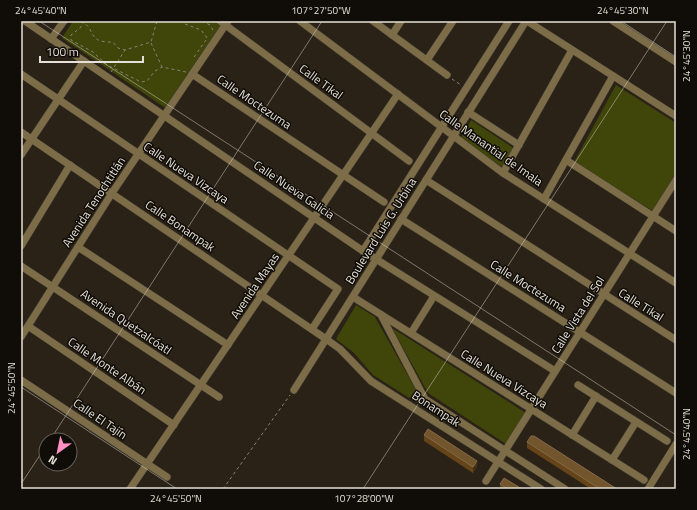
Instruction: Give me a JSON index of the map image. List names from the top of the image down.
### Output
{
  "streets": {
    "street": [
      "Calle Tikal",
      "Calle Moctezuma",
      "Calle Manantial de Imala",
      "Calle Nueva Vizcaya",
      "Calle Nueva Galicia",
      "Avenida Tenochtitlán",
      "Calle Bonampak",
      "Boulevard Luis G. Urbina",
      "Avenida Mayas",
      "Calle Vista del Sol",
      "Avenida Quetzalcóatl",
      "Calle Monte Albán",
      "Bonampak",
      "Calle El Tajín"
    ]
  },
  "crossings": [
    ["Calle Tikal", "Avenida Tenochtitlán"],
    ["Calle Tikal", "Boulevard Luis G. Urbina"],
    ["Calle Tikal", "Avenida Mayas"],
    ["Calle Tikal", "Calle Vista del Sol"],
    ["Calle Moctezuma", "Avenida Tenochtitlán"],
    ["Calle Moctezuma", "Boulevard Luis G. Urbina"],
    ["Calle Moctezuma", "Avenida Mayas"],
    ["Calle Moctezuma", "Calle Vista del Sol"],
    ["Calle Manantial de Imala", "Boulevard Luis G. Urbina"],
    ["Calle Manantial de Imala", "Avenida Mayas"],
    ["Calle Manantial de Imala", "Calle Vista del Sol"],
    ["Calle Nueva Vizcaya", "Avenida Tenochtitlán"],
    ["Calle Nueva Vizcaya", "Boulevard Luis G. Urbina"],
    ["Calle Nueva Vizcaya", "Avenida Mayas"],
    ["Calle Nueva Vizcaya", "Calle Vista del Sol"],
    ["Calle Nueva Vizcaya", "Bonampak"],
    ["Calle Nueva Galicia", "Avenida Tenochtitlán"],
    ["Calle Nueva Galicia", "Boulevard Luis G. Urbina"],
    ["Calle Nueva Galicia", "Avenida Mayas"],
    ["Calle Nueva Galicia", "Calle Vista del Sol"],
    ["Avenida Tenochtitlán", "Calle Bonampak"],
    ["Avenida Tenochtitlán", "Avenida Quetzalcóatl"],
    ["Avenida Tenochtitlán", "Calle Monte Albán"],
    ["Calle Bonampak", "Boulevard Luis G. Urbina"],
    ["Calle Bonampak", "Avenida Mayas"],
    ["Calle Bonampak", "Bonampak"],
    ["Boulevard Luis G. Urbina", "Bonampak"],
    ["Avenida Mayas", "Avenida Quetzalcóatl"],
    ["Avenida Mayas", "Calle Monte Albán"],
    ["Avenida Mayas", "Calle El Tajín"],
    ["Calle Vista del Sol", "Bonampak"]
  ],
  "scale_bar": "100 m",
  "north": "bottom left",
  "coordinates": [
    "24°45'40\"N",
    "107°27'50\"W",
    "24°45'30\"N",
    "24°45'50\"N",
    "107°28'00\"W"
  ]
}
